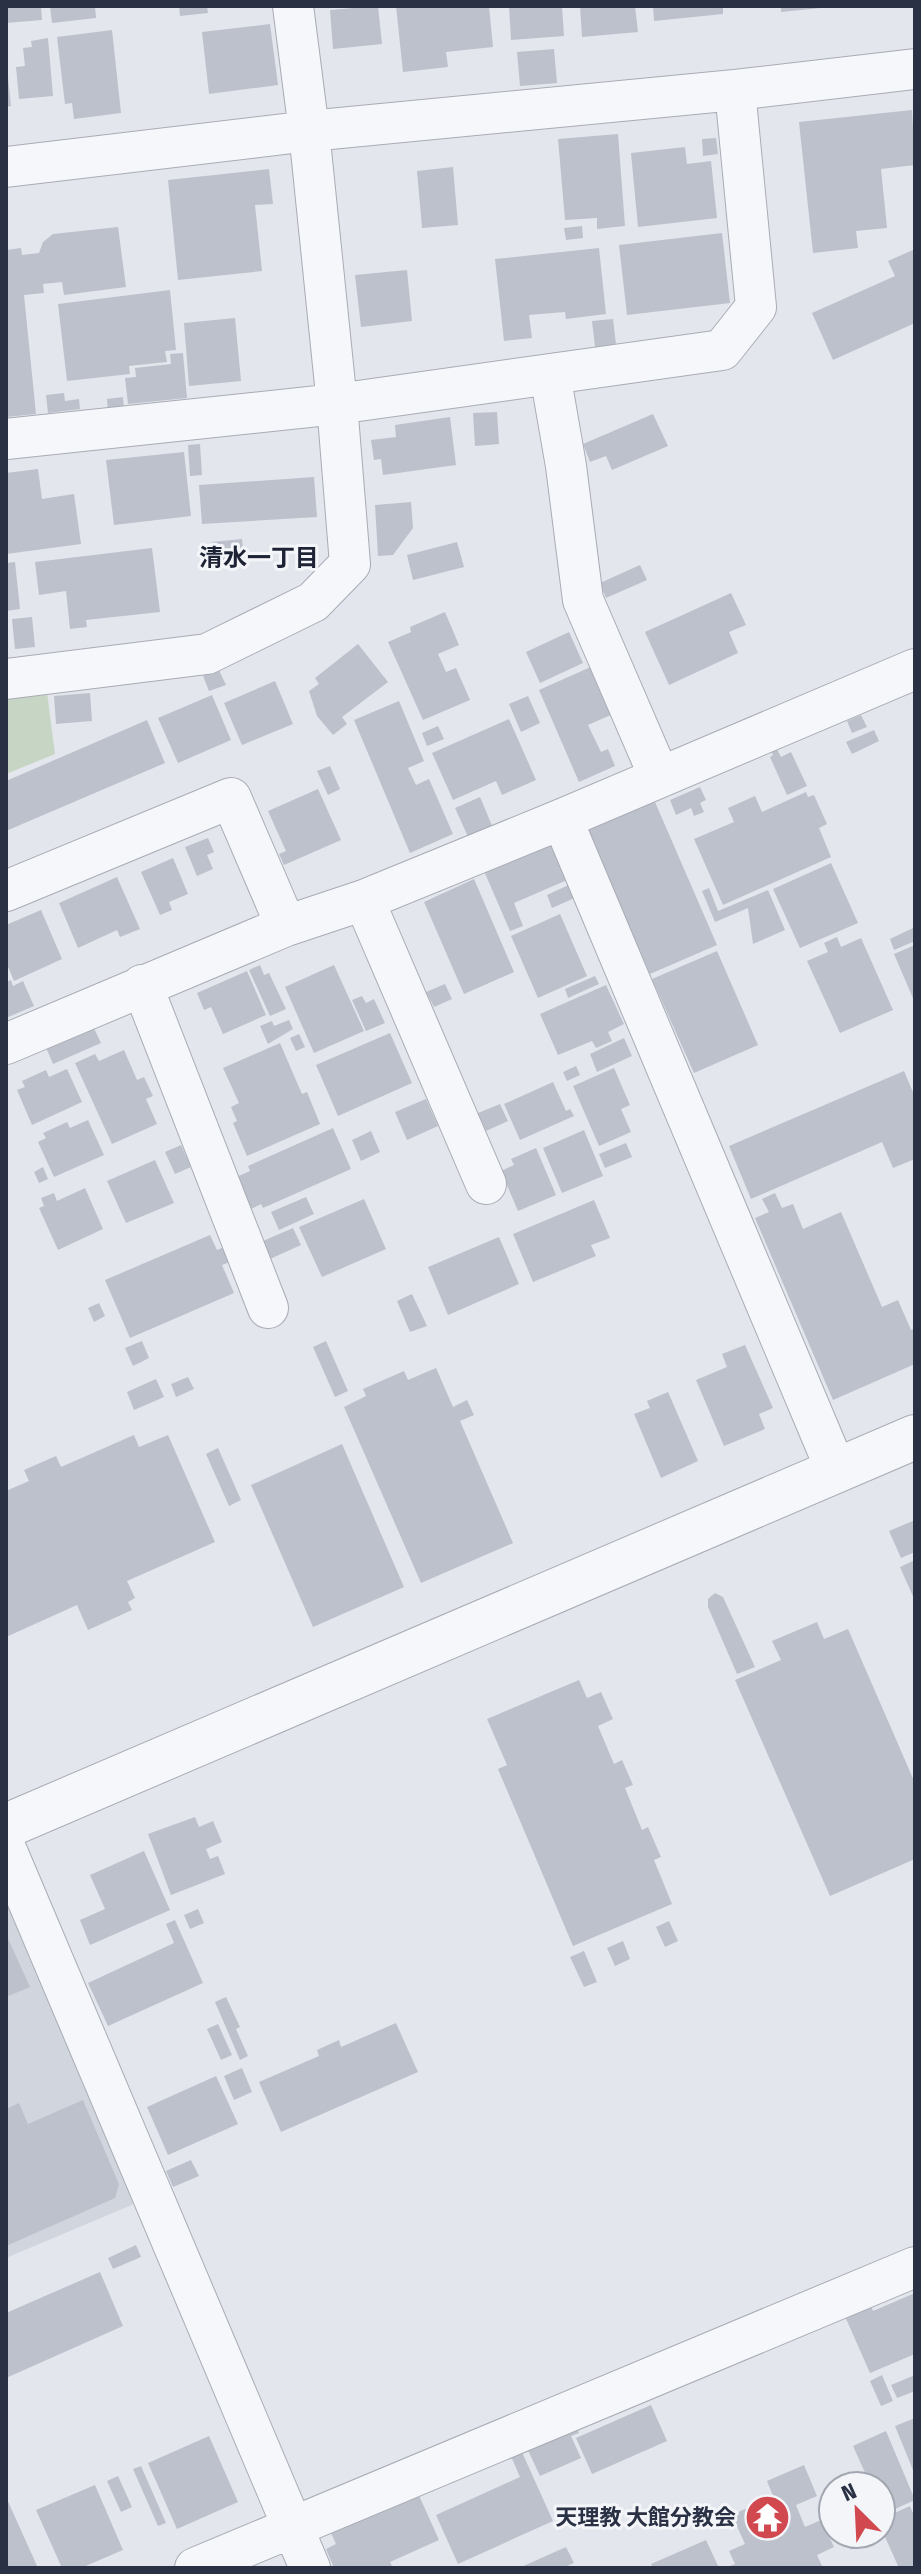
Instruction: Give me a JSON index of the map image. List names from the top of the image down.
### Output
{
  "districts": ["清水一丁目"],
  "places": {
    "temple": ["天理教 大館分教会"]
  },
  "north": "top left"
}
